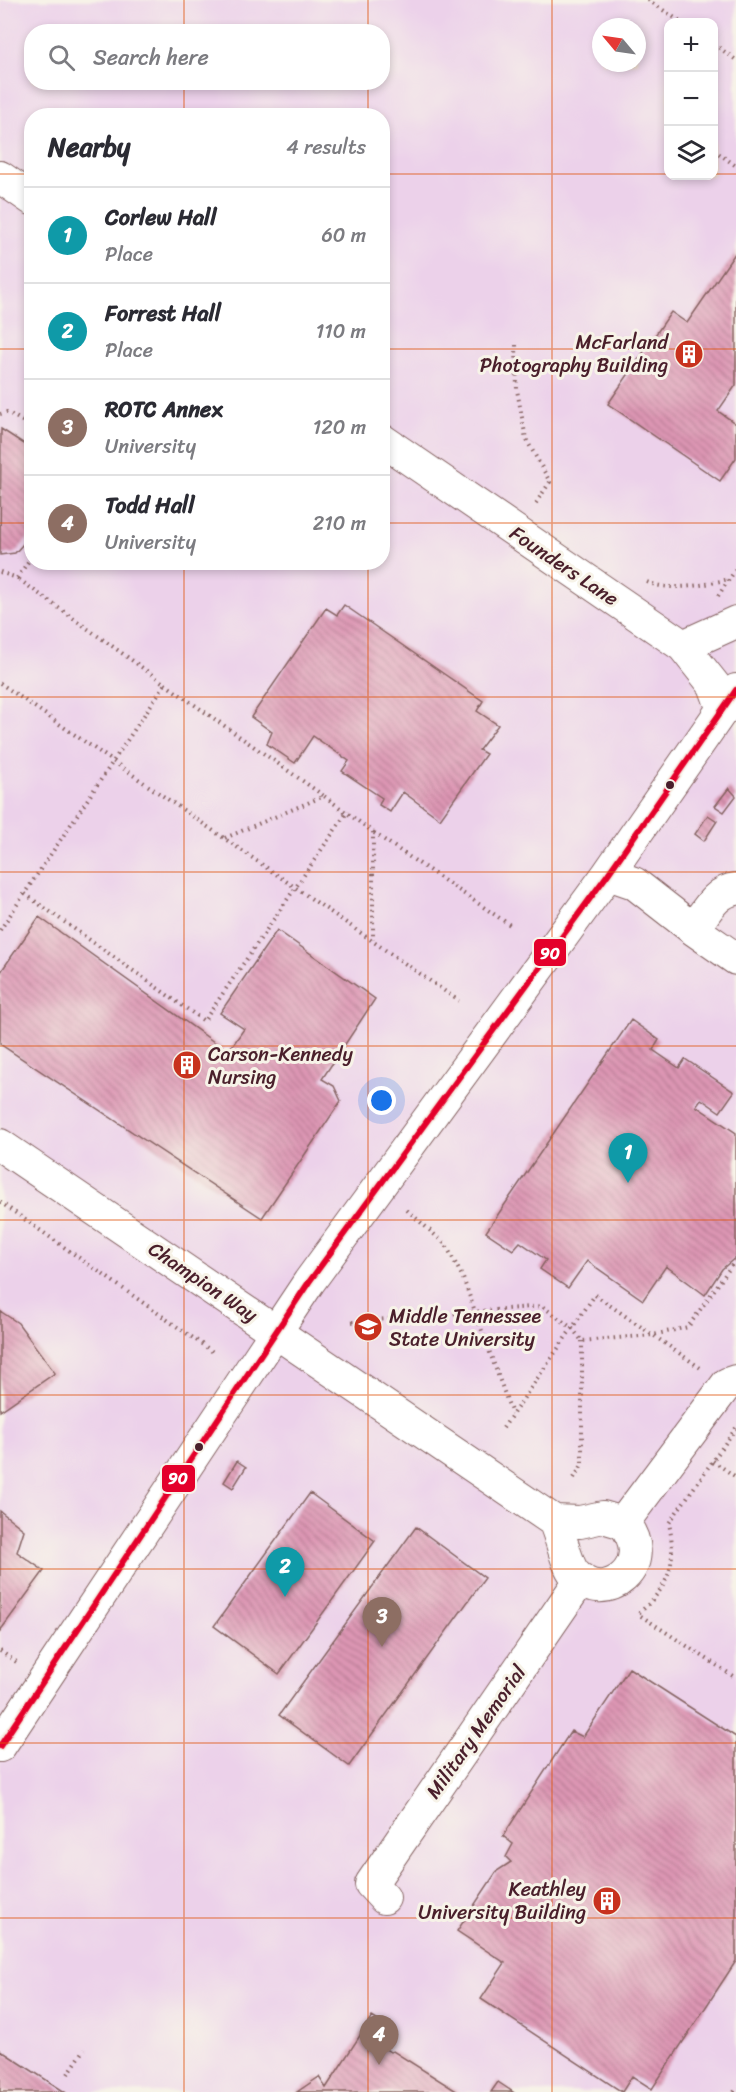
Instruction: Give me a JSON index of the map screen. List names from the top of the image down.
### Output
{
  "streets": {
    "street": ["Founders Lane", "Champion Way", "Military Memorial"]
  },
  "places": {
    "building": ["McFarland Photography Building", "Carson-Kennedy Nursing", "Keathley University Building"],
    "school or university": ["Middle Tennessee State University"]
  },
  "lines": ["transit line 90"],
  "north": "top left",
  "page": {
    "map_buttons": ["+", "−"],
    "search": "Search here",
    "heading": ["Nearby", "4 results"],
    "list": [
      {
        "mark": "1",
        "name": "Corlew Hall",
        "note": "Place",
        "value": "60 m"
      },
      {
        "mark": "2",
        "name": "Forrest Hall",
        "note": "Place",
        "value": "110 m"
      },
      {
        "mark": "3",
        "name": "ROTC Annex",
        "note": "University",
        "value": "120 m"
      },
      {
        "mark": "4",
        "name": "Todd Hall",
        "note": "University",
        "value": "210 m"
      }
    ],
    "pins": [
      "1",
      "2",
      "3",
      "4"
    ]
  }
}
